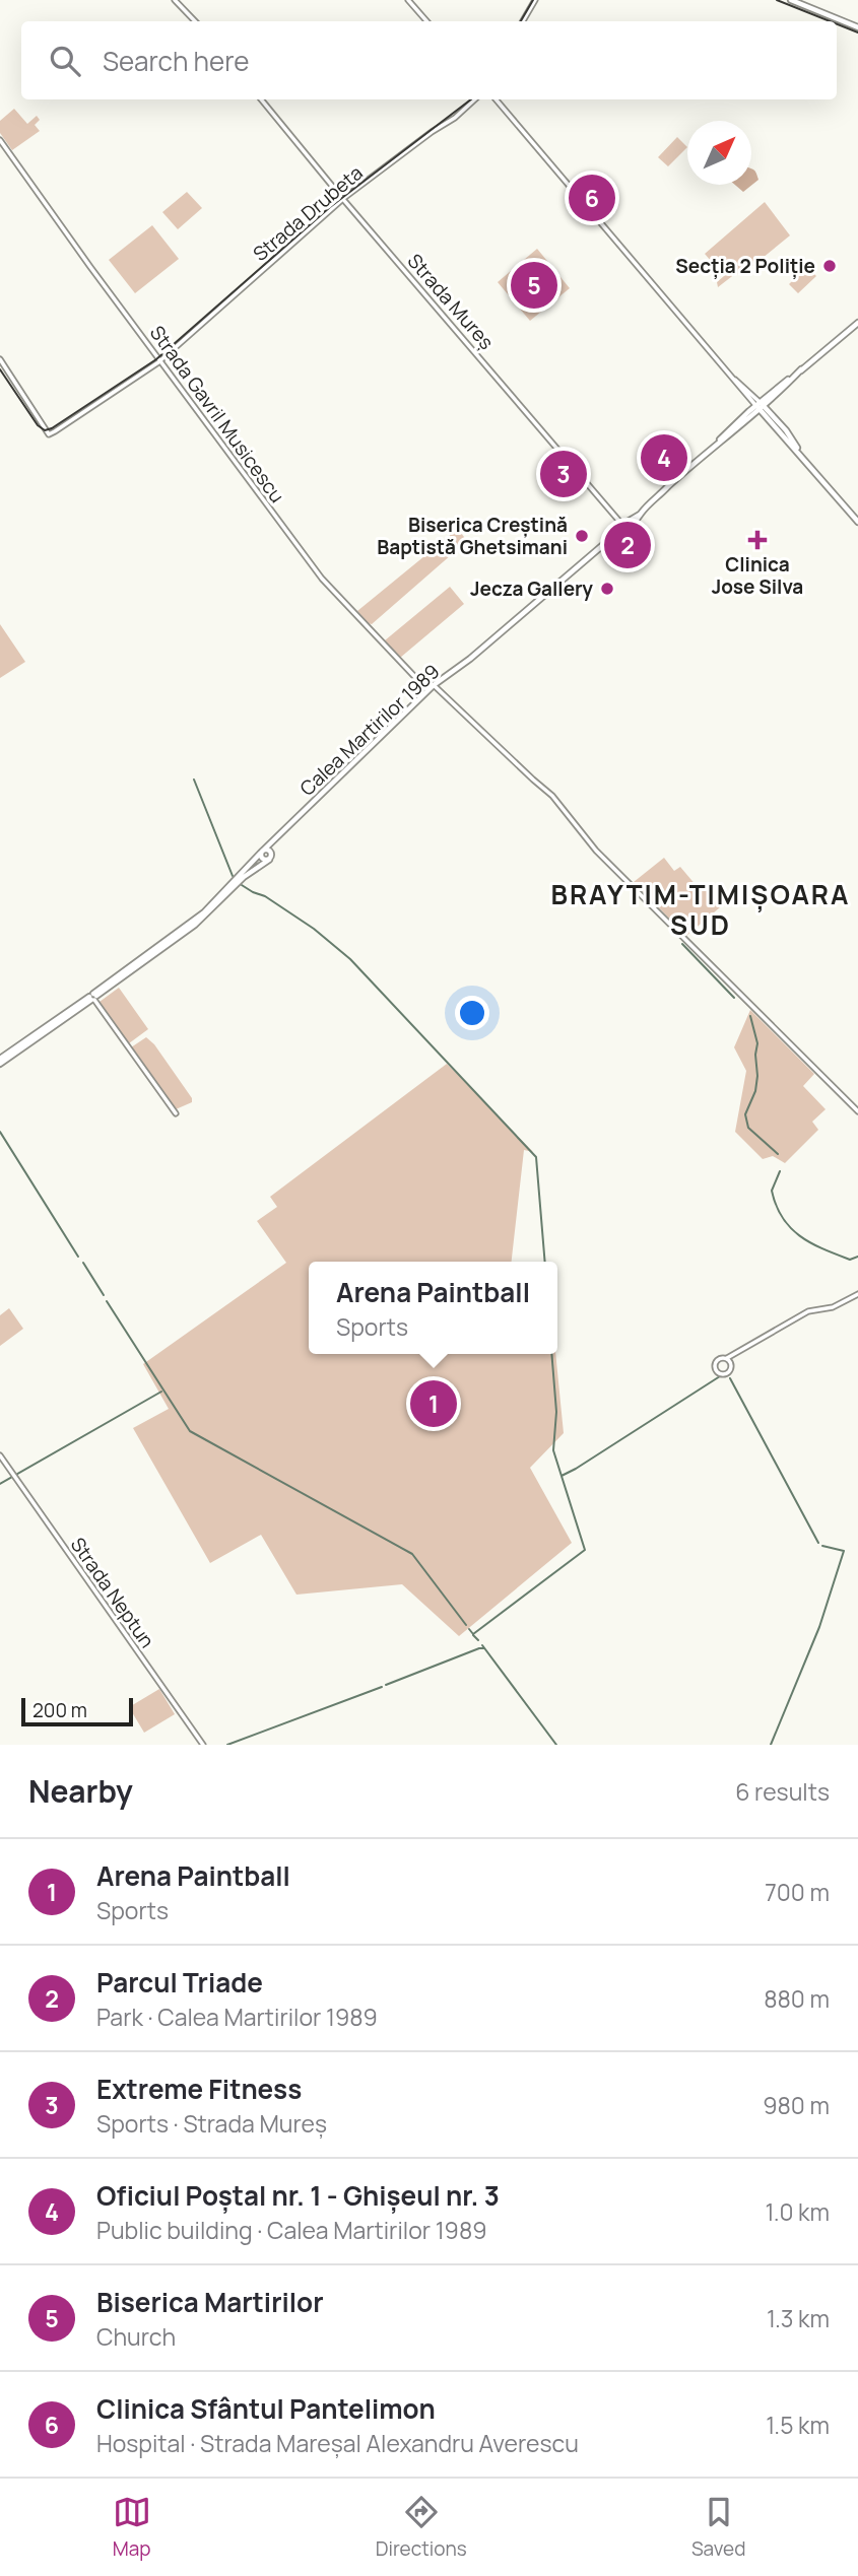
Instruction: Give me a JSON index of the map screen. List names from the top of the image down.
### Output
{
  "streets": {
    "main road": ["Calea Martirilor 1989"],
    "street": [
      "Strada Drubeta",
      "Strada Mureș",
      "Strada Gavril Musicescu",
      "Strada Neptun"
    ]
  },
  "crossings": [
    ["Strada Drubeta", "Strada Mureș"],
    ["Strada Drubeta", "Strada Gavril Musicescu"],
    ["Strada Mureș", "Calea Martirilor 1989"],
    ["Strada Gavril Musicescu", "Calea Martirilor 1989"]
  ],
  "districts": ["BRAYTIM-TIMIȘOARA SUD"],
  "places": {
    "other": ["Secția 2 Poliție", "Biserica Creștină Baptistă Ghetsimani", "Jecza Gallery"],
    "health": ["Clinica Jose Silva"]
  },
  "scale_bar": "200 m",
  "north": "top right",
  "page": {
    "search": "Search here",
    "pins": [
      "6",
      "5",
      "4",
      "3",
      "2",
      "1"
    ],
    "popup": ["Arena Paintball", "Sports"],
    "scale": "200 m",
    "heading": ["Nearby", "6 results"],
    "list": [
      {
        "mark": "1",
        "name": "Arena Paintball",
        "note": "Sports",
        "value": "700 m"
      },
      {
        "mark": "2",
        "name": "Parcul Triade",
        "note": "Park · Calea Martirilor 1989",
        "value": "880 m"
      },
      {
        "mark": "3",
        "name": "Extreme Fitness",
        "note": "Sports · Strada Mureș",
        "value": "980 m"
      },
      {
        "mark": "4",
        "name": "Oficiul Poștal nr. 1 - Ghișeul nr. 3",
        "note": "Public building · Calea Martirilor 1989",
        "value": "1.0 km"
      },
      {
        "mark": "5",
        "name": "Biserica Martirilor",
        "note": "Church",
        "value": "1.3 km"
      },
      {
        "mark": "6",
        "name": "Clinica Sfântul Pantelimon",
        "note": "Hospital · Strada Mareșal Alexandru Averescu",
        "value": "1.5 km"
      }
    ],
    "nav": ["Map", "Directions", "Saved"]
  }
}
